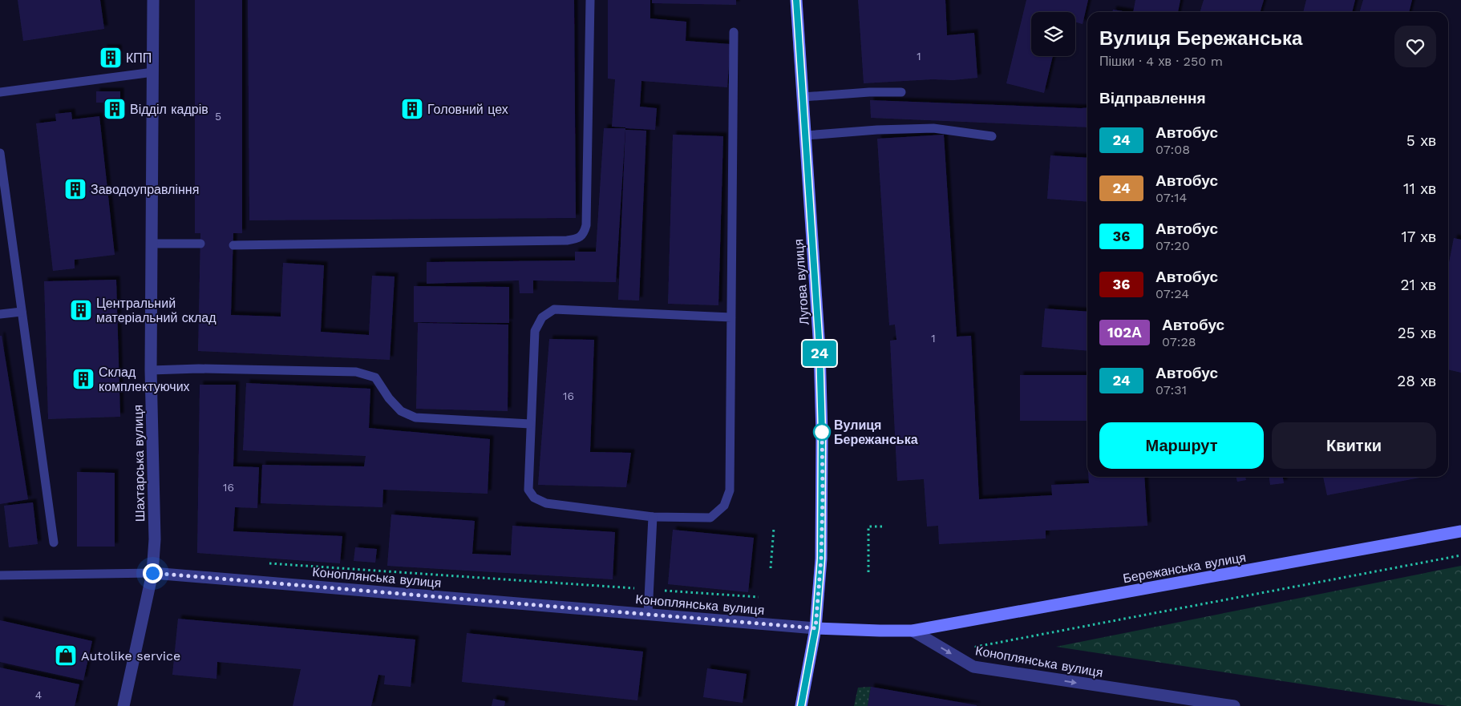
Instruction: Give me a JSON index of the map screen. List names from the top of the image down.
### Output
{
  "streets": {
    "main road": ["Лугова вулиця", "Бережанська вулиця", "Коноплянська вулиця"],
    "street": ["Шахтарська вулиця"]
  },
  "crossings": [
    ["Лугова вулиця", "Коноплянська вулиця"],
    ["Шахтарська вулиця", "Коноплянська вулиця"],
    ["Бережанська вулиця", "Коноплянська вулиця"]
  ],
  "places": {
    "building": [
      "КПП",
      "Відділ кадрів",
      "Головний цех",
      "Заводоуправління",
      "Центральний матеріальний склад",
      "Склад комплектуючих"
    ],
    "other": ["Вулиця Бережанська"],
    "shop": ["Autolike service"]
  },
  "lines": ["bus line 24"],
  "house_numbers": [
    "1",
    "5",
    "1",
    "16",
    "16",
    "4"
  ],
  "page": {
    "on_map": "24",
    "heading": [
      ["Вулиця Бережанська", "Пішки · 4 хв · 250 m"],
      "Відправлення"
    ],
    "list": [
      {
        "mark": "24",
        "name": "Автобус",
        "note": "07:08",
        "value": "5 хв"
      },
      {
        "mark": "24",
        "name": "Автобус",
        "note": "07:14",
        "value": "11 хв"
      },
      {
        "mark": "36",
        "name": "Автобус",
        "note": "07:20",
        "value": "17 хв"
      },
      {
        "mark": "36",
        "name": "Автобус",
        "note": "07:24",
        "value": "21 хв"
      },
      {
        "mark": "102А",
        "name": "Автобус",
        "note": "07:28",
        "value": "25 хв"
      },
      {
        "mark": "24",
        "name": "Автобус",
        "note": "07:31",
        "value": "28 хв"
      }
    ],
    "buttons": ["Маршрут", "Квитки"]
  }
}
